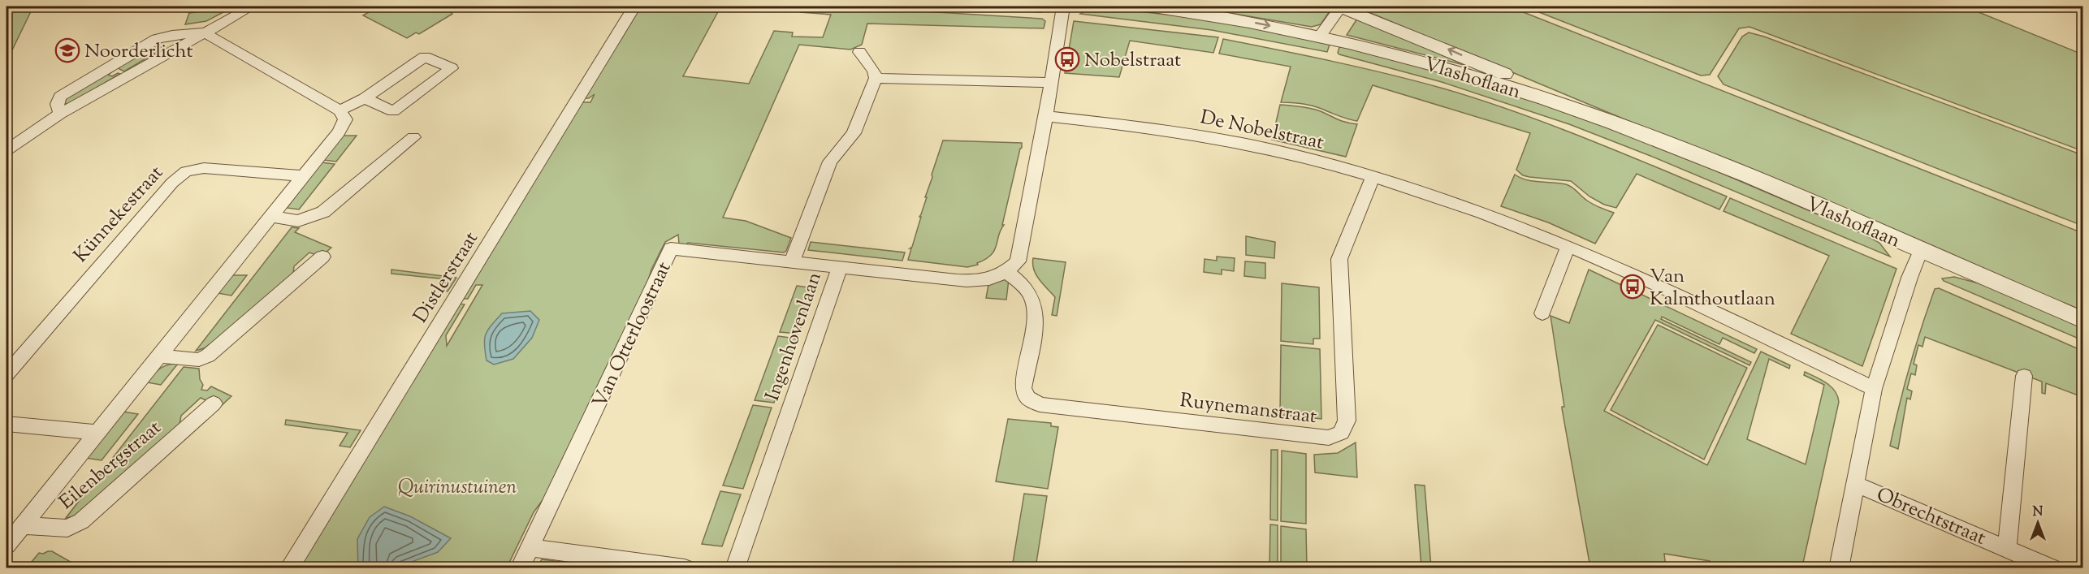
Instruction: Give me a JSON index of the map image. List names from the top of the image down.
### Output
{
  "streets": {
    "street": [
      "Vlashoflaan",
      "De Nobelstraat",
      "Künnekestraat",
      "Distlerstraat",
      "Van Otterloostraat",
      "Ingenhovenlaan",
      "Ruynemanstraat",
      "Eilenbergstraat",
      "Obrechtstraat"
    ]
  },
  "crossings": [
    ["De Nobelstraat", "Ruynemanstraat"],
    ["Künnekestraat", "Eilenbergstraat"],
    ["Van Otterloostraat", "Ingenhovenlaan"],
    ["Ingenhovenlaan", "Ruynemanstraat"]
  ],
  "parks": ["Quirinustuinen"],
  "places": {
    "school or university": ["Noorderlicht"],
    "bus stop": ["Nobelstraat", "Van Kalmthoutlaan"]
  },
  "north": "top"
}
